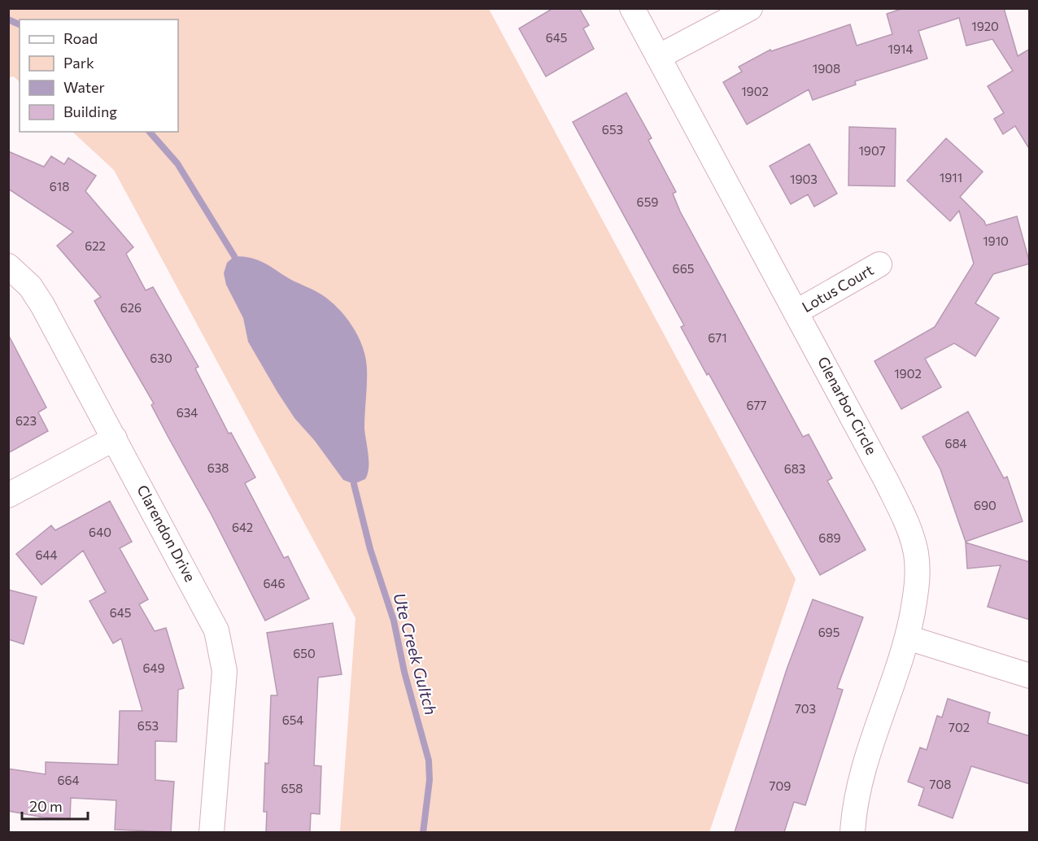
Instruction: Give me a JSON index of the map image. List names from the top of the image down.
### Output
{
  "streets": {
    "street": ["Lotus Court", "Glenarbor Circle", "Clarendon Drive"]
  },
  "crossings": [
    ["Lotus Court", "Glenarbor Circle"]
  ],
  "water": ["Ute Creek Gultch"],
  "house_numbers": [
    "1920",
    "645",
    "1914",
    "1908",
    "1902",
    "653",
    "1907",
    "1911",
    "1903",
    "618",
    "659",
    "1910",
    "622",
    "665",
    "626",
    "671",
    "630",
    "1902",
    "677",
    "634",
    "623",
    "684",
    "638",
    "683",
    "690",
    "642",
    "640",
    "689",
    "644",
    "646",
    "645",
    "695",
    "650",
    "649",
    "703",
    "654",
    "653",
    "702",
    "664",
    "708",
    "709",
    "658"
  ],
  "legend": [
    "Road",
    "Park",
    "Water",
    "Building"
  ],
  "scale_bar": "20 m"
}
